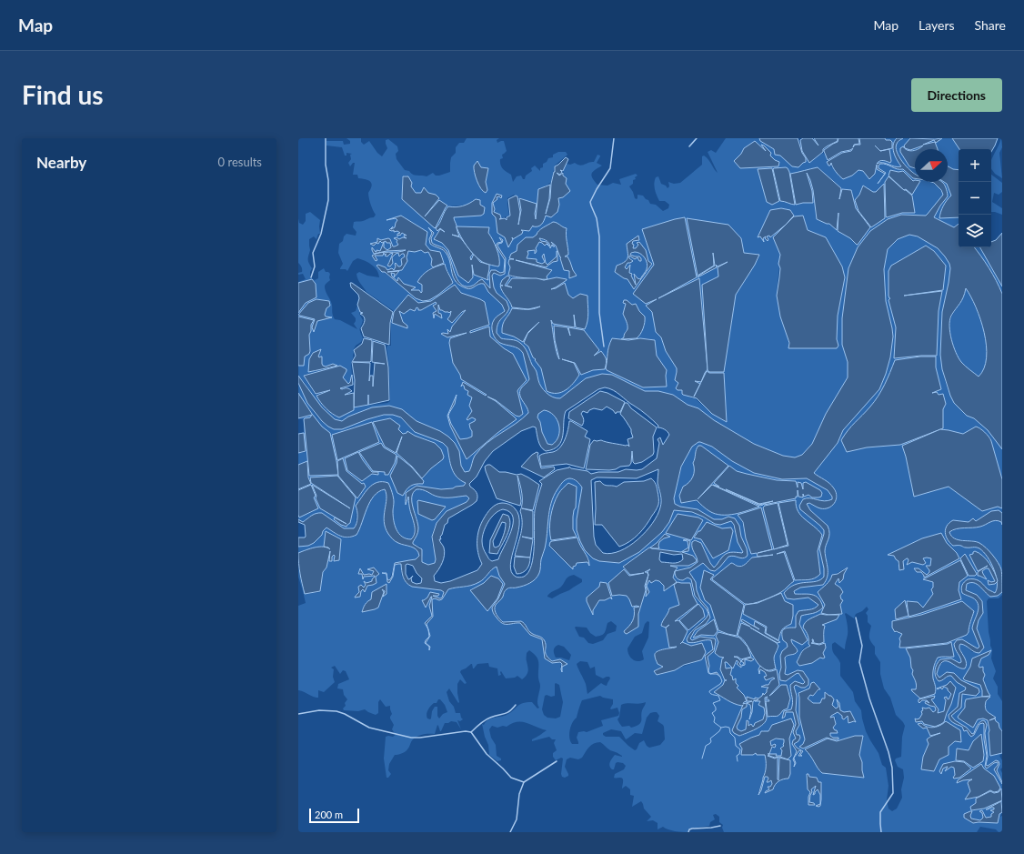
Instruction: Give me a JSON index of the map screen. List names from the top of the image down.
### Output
{
  "scale_bar": "200 m",
  "north": "right",
  "page": {
    "header": "Map",
    "nav": ["Map", "Layers", "Share"],
    "buttons": "Directions",
    "title": "Find us",
    "heading": ["Nearby", "0 results"],
    "map_buttons": ["+", "−"],
    "scale": "200 m"
  }
}
